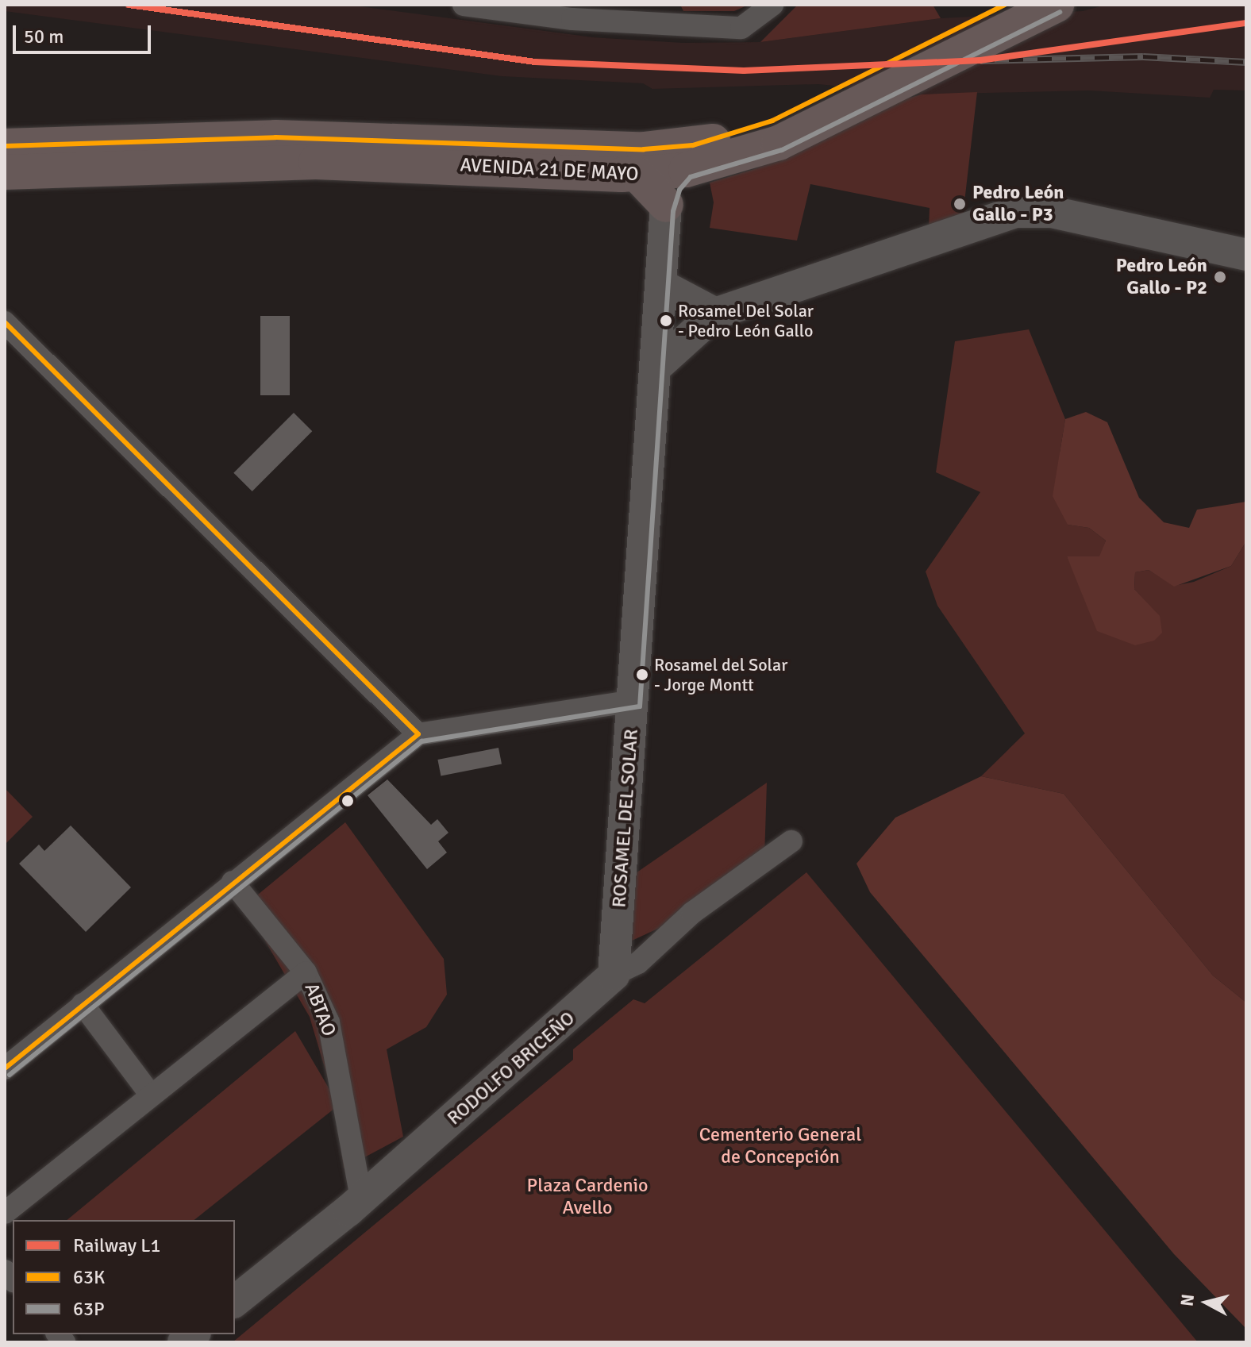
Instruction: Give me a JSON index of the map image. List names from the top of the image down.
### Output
{
  "streets": {
    "main road": ["AVENIDA 21 DE MAYO"],
    "street": ["ROSAMEL DEL SOLAR", "ABTAO", "RODOLFO BRICEÑO"]
  },
  "crossings": [
    ["ROSAMEL DEL SOLAR", "RODOLFO BRICEÑO"],
    ["ABTAO", "RODOLFO BRICEÑO"]
  ],
  "parks": ["Cementerio General de Concepción", "Plaza Cardenio Avello"],
  "places": [
    "Pedro León Gallo - P3",
    "Pedro León Gallo - P2",
    "Rosamel Del Solar - Pedro León Gallo",
    "Rosamel del Solar - Jorge Montt"
  ],
  "lines": ["rail line L1", "transit line 63K", "transit line 63P"],
  "legend": ["Railway L1", "63K", "63P"],
  "scale_bar": "50 m",
  "north": "left"
}
